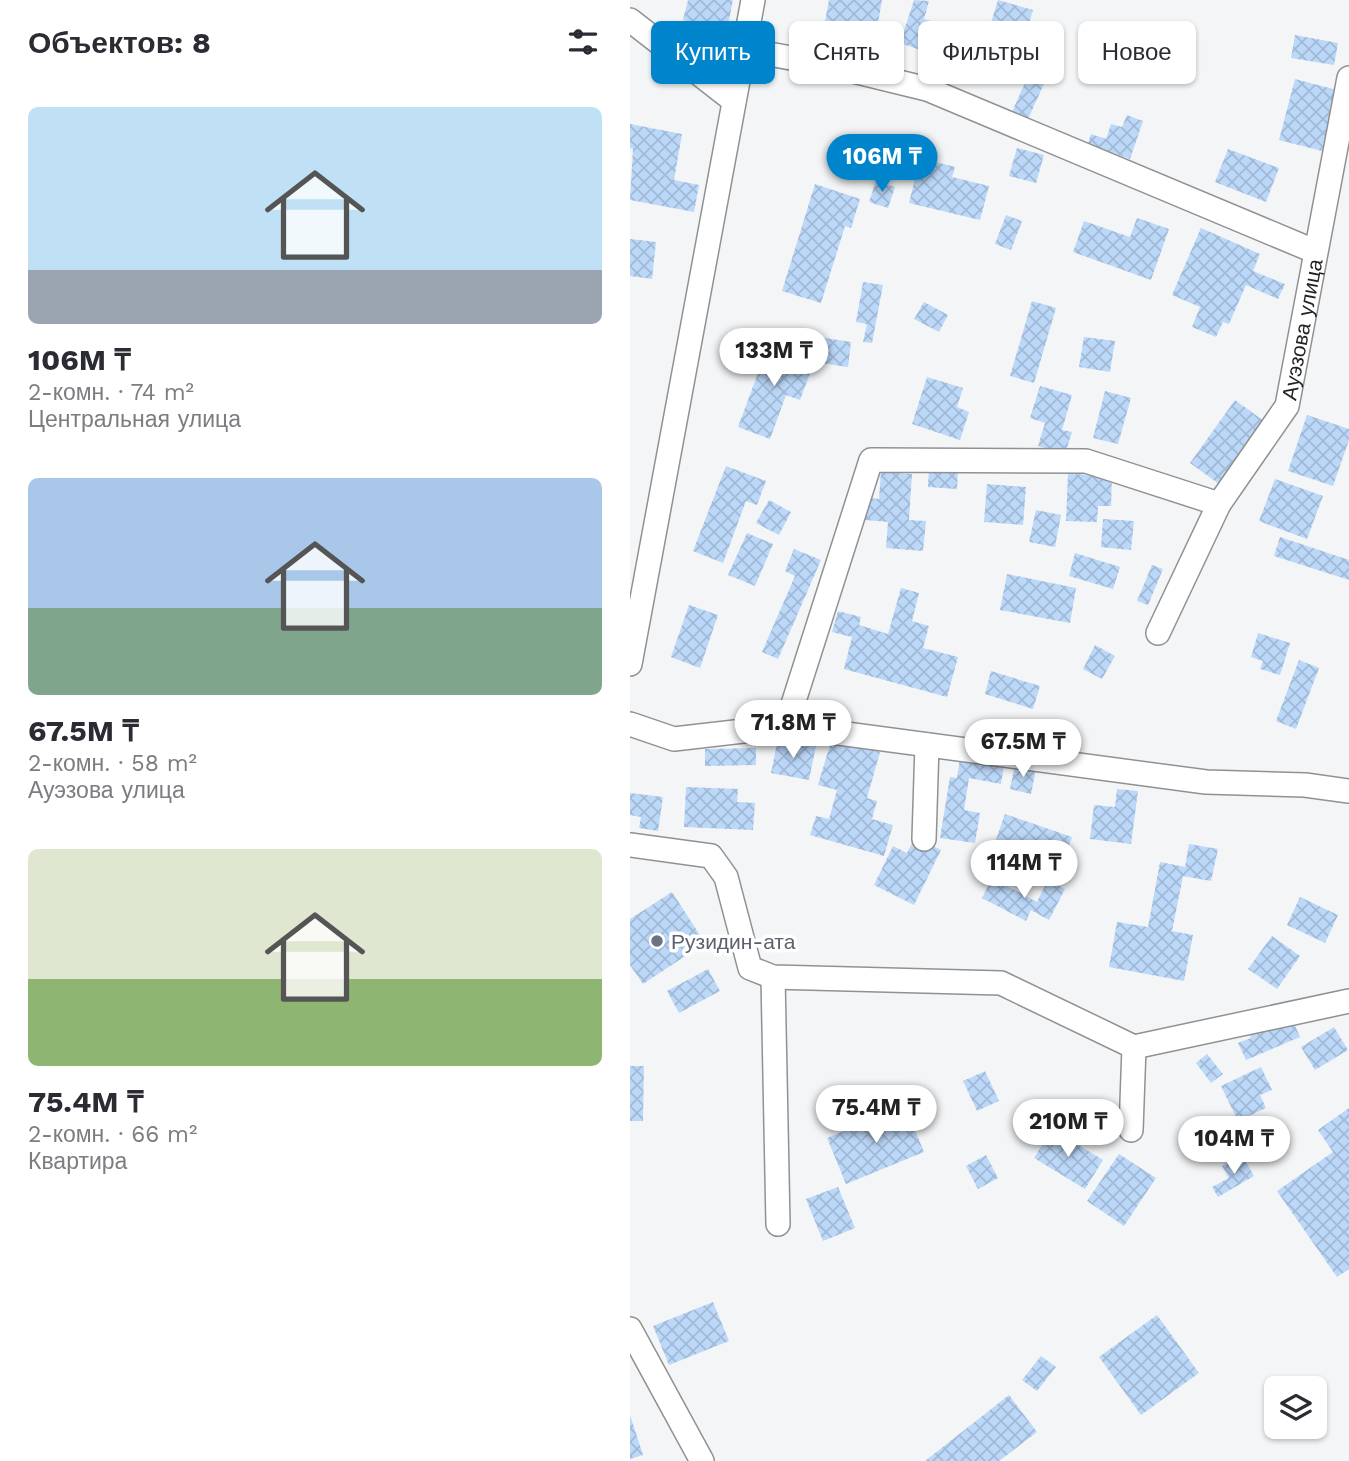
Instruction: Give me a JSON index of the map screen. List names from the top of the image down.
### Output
{
  "streets": {
    "street": ["Ауэзова улица"]
  },
  "places": ["Рузидин-ата"],
  "page": {
    "heading": "Объектов: 8",
    "chip": [
      "Купить",
      "Снять",
      "Фильтры",
      "Новое"
    ],
    "list": [
      {
        "name": "106M ₸",
        "note": "2-комн. · 74 m² · Центральная улица"
      },
      {
        "name": "67.5M ₸",
        "note": "2-комн. · 58 m² · Ауэзова улица"
      },
      {
        "name": "75.4M ₸",
        "note": "2-комн. · 66 m² · Квартира"
      }
    ],
    "price": [
      "106M ₸",
      "133M ₸",
      "71.8M ₸",
      "67.5M ₸",
      "114M ₸",
      "75.4M ₸",
      "210M ₸",
      "104M ₸"
    ]
  }
}
